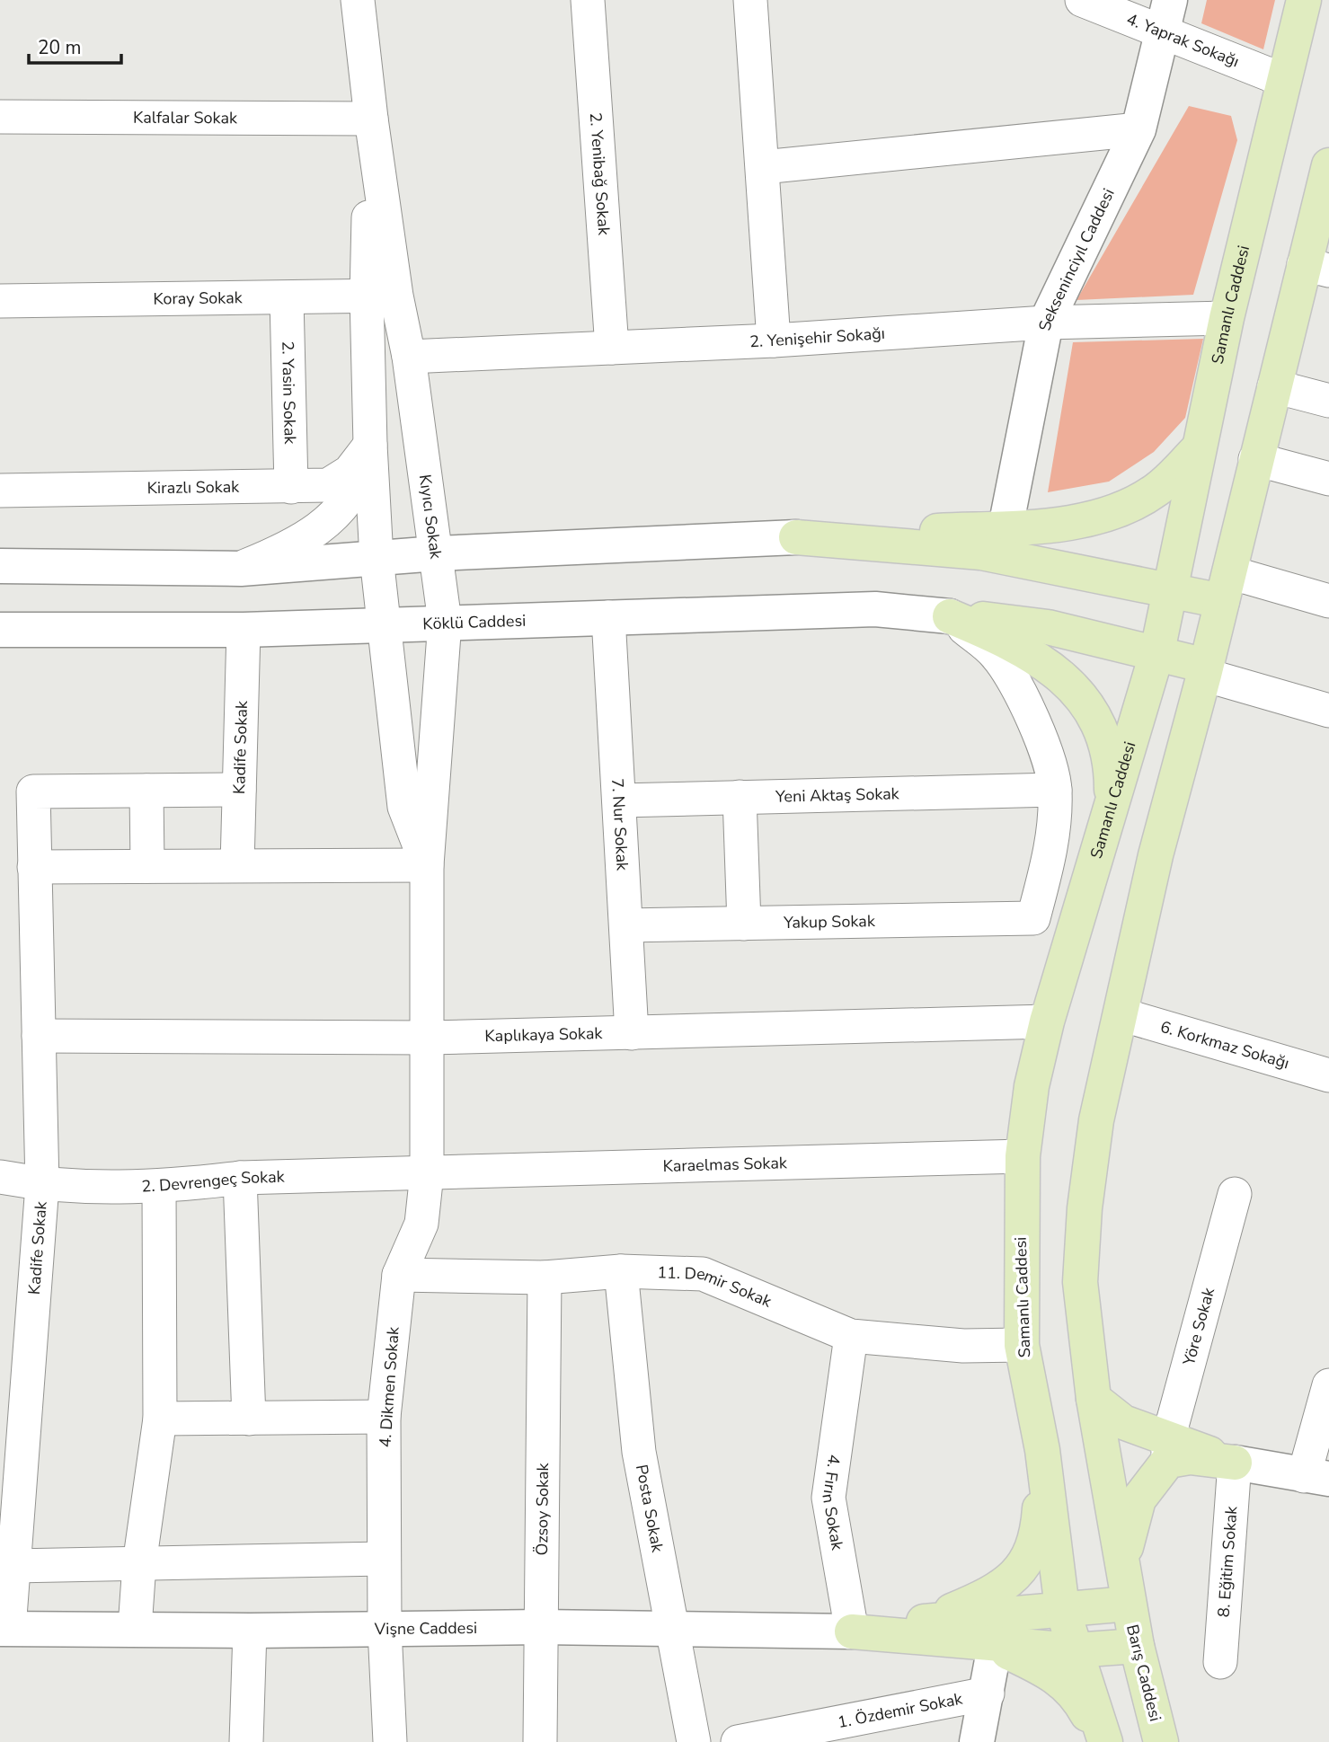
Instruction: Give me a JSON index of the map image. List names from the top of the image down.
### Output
{
  "streets": {
    "main road": [
      "Sekseninciyıl Caddesi",
      "Samanlı Caddesi",
      "Köklü Caddesi",
      "Vişne Caddesi",
      "Barış Caddesi"
    ],
    "street": [
      "4. Yaprak Sokağı",
      "Kalfalar Sokak",
      "2. Yenibağ Sokak",
      "Koray Sokak",
      "2. Yenişehir Sokağı",
      "2. Yasin Sokak",
      "Kirazlı Sokak",
      "Kıyıcı Sokak",
      "Kadife Sokak",
      "Yeni Aktaş Sokak",
      "7. Nur Sokak",
      "Yakup Sokak",
      "Kaplıkaya Sokak",
      "6. Korkmaz Sokağı",
      "Karaelmas Sokak",
      "2. Devrengeç Sokak",
      "11. Demir Sokak",
      "Yöre Sokak",
      "4. Dikmen Sokak",
      "4. Fırın Sokak",
      "Posta Sokak",
      "Özsoy Sokak",
      "8. Eğitim Sokak",
      "1. Özdemir Sokak"
    ]
  },
  "crossings": [
    ["4. Yaprak Sokağı", "Sekseninciyıl Caddesi"],
    ["4. Yaprak Sokağı", "Samanlı Caddesi"],
    ["Kalfalar Sokak", "Kıyıcı Sokak"],
    ["2. Yenibağ Sokak", "2. Yenişehir Sokağı"],
    ["Sekseninciyıl Caddesi", "2. Yenişehir Sokağı"],
    ["Koray Sokak", "2. Yasin Sokak"],
    ["Koray Sokak", "Kıyıcı Sokak"],
    ["Samanlı Caddesi", "2. Yenişehir Sokağı"],
    ["Samanlı Caddesi", "Kaplıkaya Sokak"],
    ["Samanlı Caddesi", "Karaelmas Sokak"],
    ["Samanlı Caddesi", "11. Demir Sokak"],
    ["2. Yenişehir Sokağı", "Kıyıcı Sokak"],
    ["2. Yasin Sokak", "Kirazlı Sokak"],
    ["Kıyıcı Sokak", "Köklü Caddesi"],
    ["Kıyıcı Sokak", "Kaplıkaya Sokak"],
    ["Kıyıcı Sokak", "4. Dikmen Sokak"],
    ["Köklü Caddesi", "Kadife Sokak"],
    ["Köklü Caddesi", "7. Nur Sokak"],
    ["Kadife Sokak", "Kaplıkaya Sokak"],
    ["Kadife Sokak", "2. Devrengeç Sokak"],
    ["Kadife Sokak", "Vişne Caddesi"],
    ["Yeni Aktaş Sokak", "7. Nur Sokak"],
    ["Yeni Aktaş Sokak", "Yakup Sokak"],
    ["7. Nur Sokak", "Yakup Sokak"],
    ["7. Nur Sokak", "Kaplıkaya Sokak"],
    ["Kaplıkaya Sokak", "4. Dikmen Sokak"],
    ["Karaelmas Sokak", "2. Devrengeç Sokak"],
    ["Karaelmas Sokak", "4. Dikmen Sokak"],
    ["2. Devrengeç Sokak", "4. Dikmen Sokak"],
    ["11. Demir Sokak", "4. Dikmen Sokak"],
    ["11. Demir Sokak", "4. Fırın Sokak"],
    ["11. Demir Sokak", "Posta Sokak"],
    ["11. Demir Sokak", "Özsoy Sokak"],
    ["4. Dikmen Sokak", "Vişne Caddesi"],
    ["4. Fırın Sokak", "Vişne Caddesi"],
    ["Posta Sokak", "Vişne Caddesi"],
    ["Özsoy Sokak", "Vişne Caddesi"]
  ],
  "scale_bar": "20 m"
}
